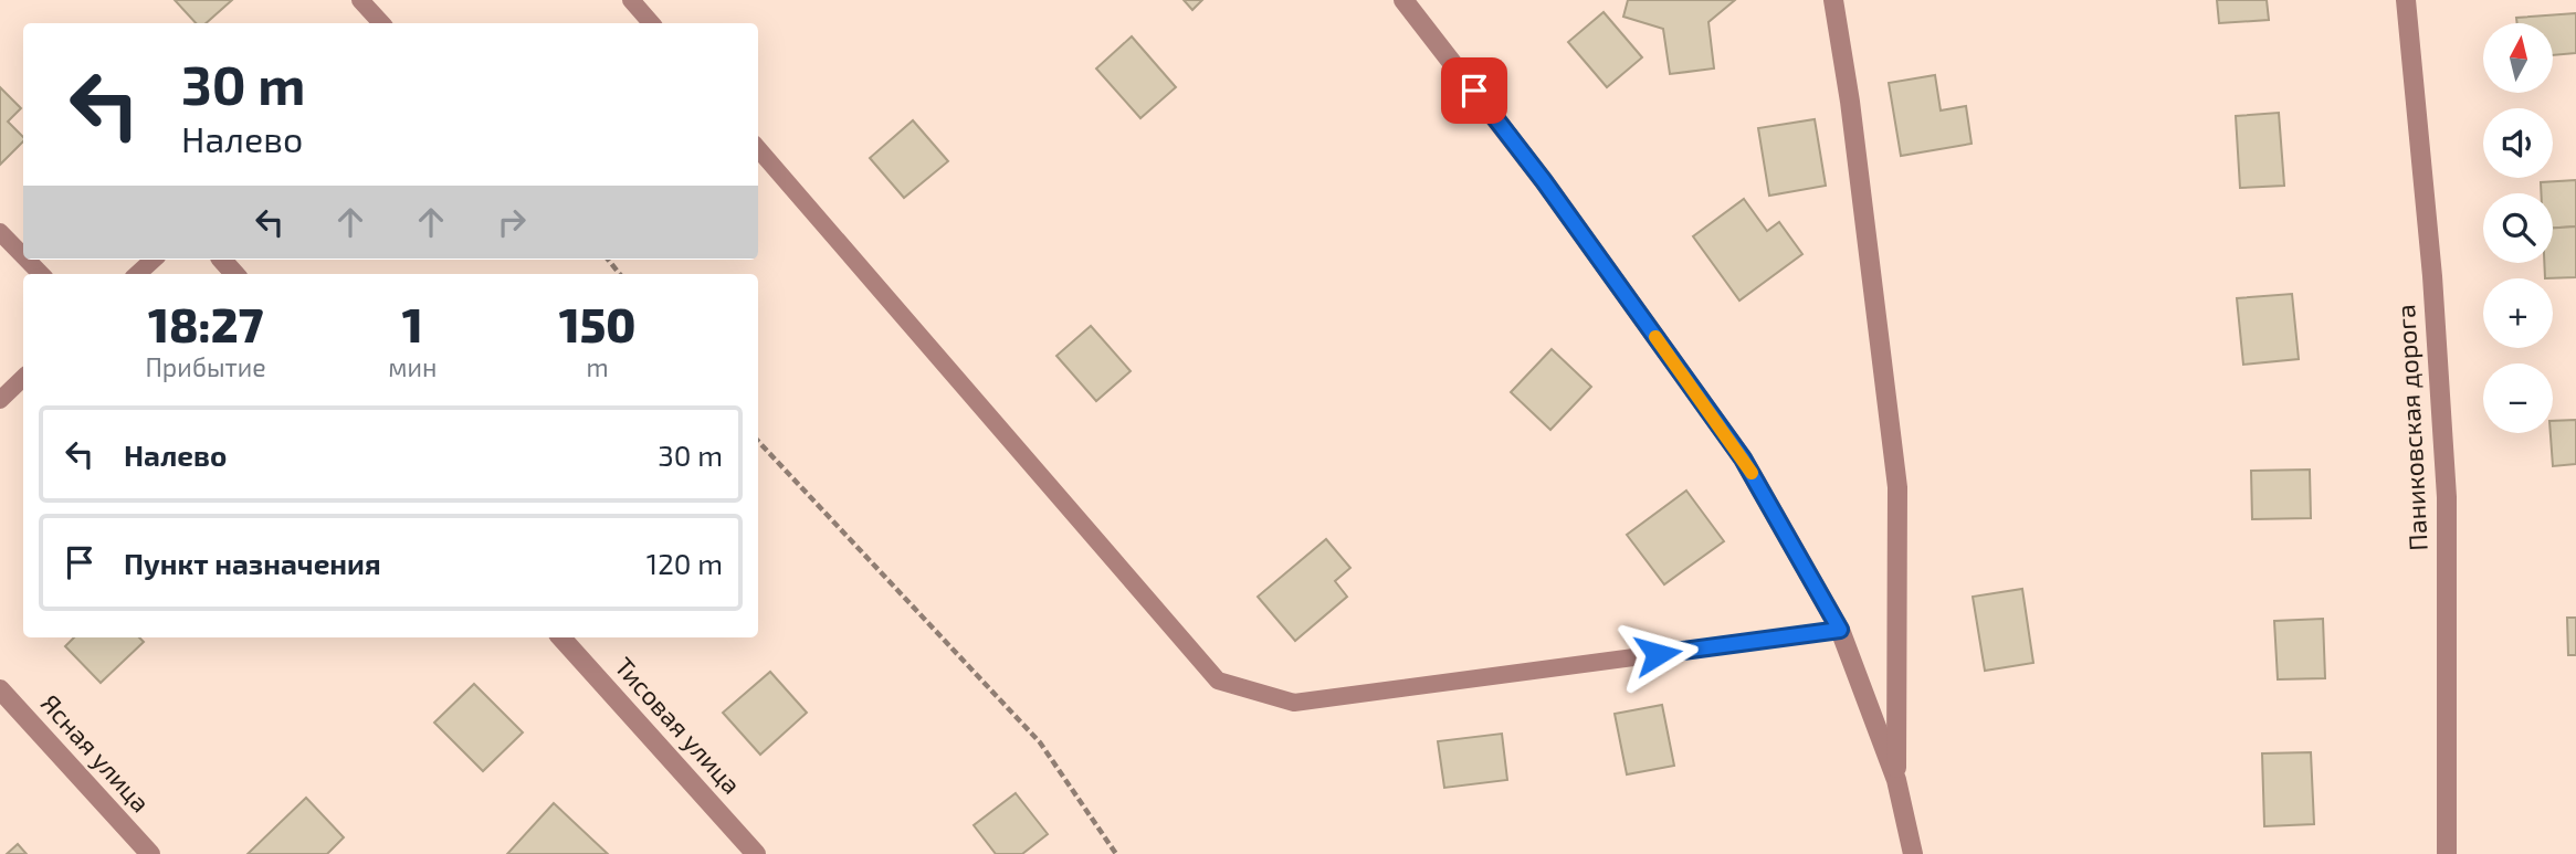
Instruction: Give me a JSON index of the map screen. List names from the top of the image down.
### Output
{
  "streets": {
    "street": ["Паниковская дорога", "Тисовая улица", "Ясная улица"]
  },
  "north": "top",
  "page": {
    "map_buttons": ["+", "−"],
    "turn": ["30 m", "Налево"],
    "eta": [
      "18:27",
      "Прибытие",
      "1",
      "мин",
      "150",
      "m"
    ],
    "list": [
      {
        "name": "Налево",
        "value": "30 m"
      },
      {
        "name": "Пункт назначения",
        "value": "120 m"
      }
    ]
  }
}
